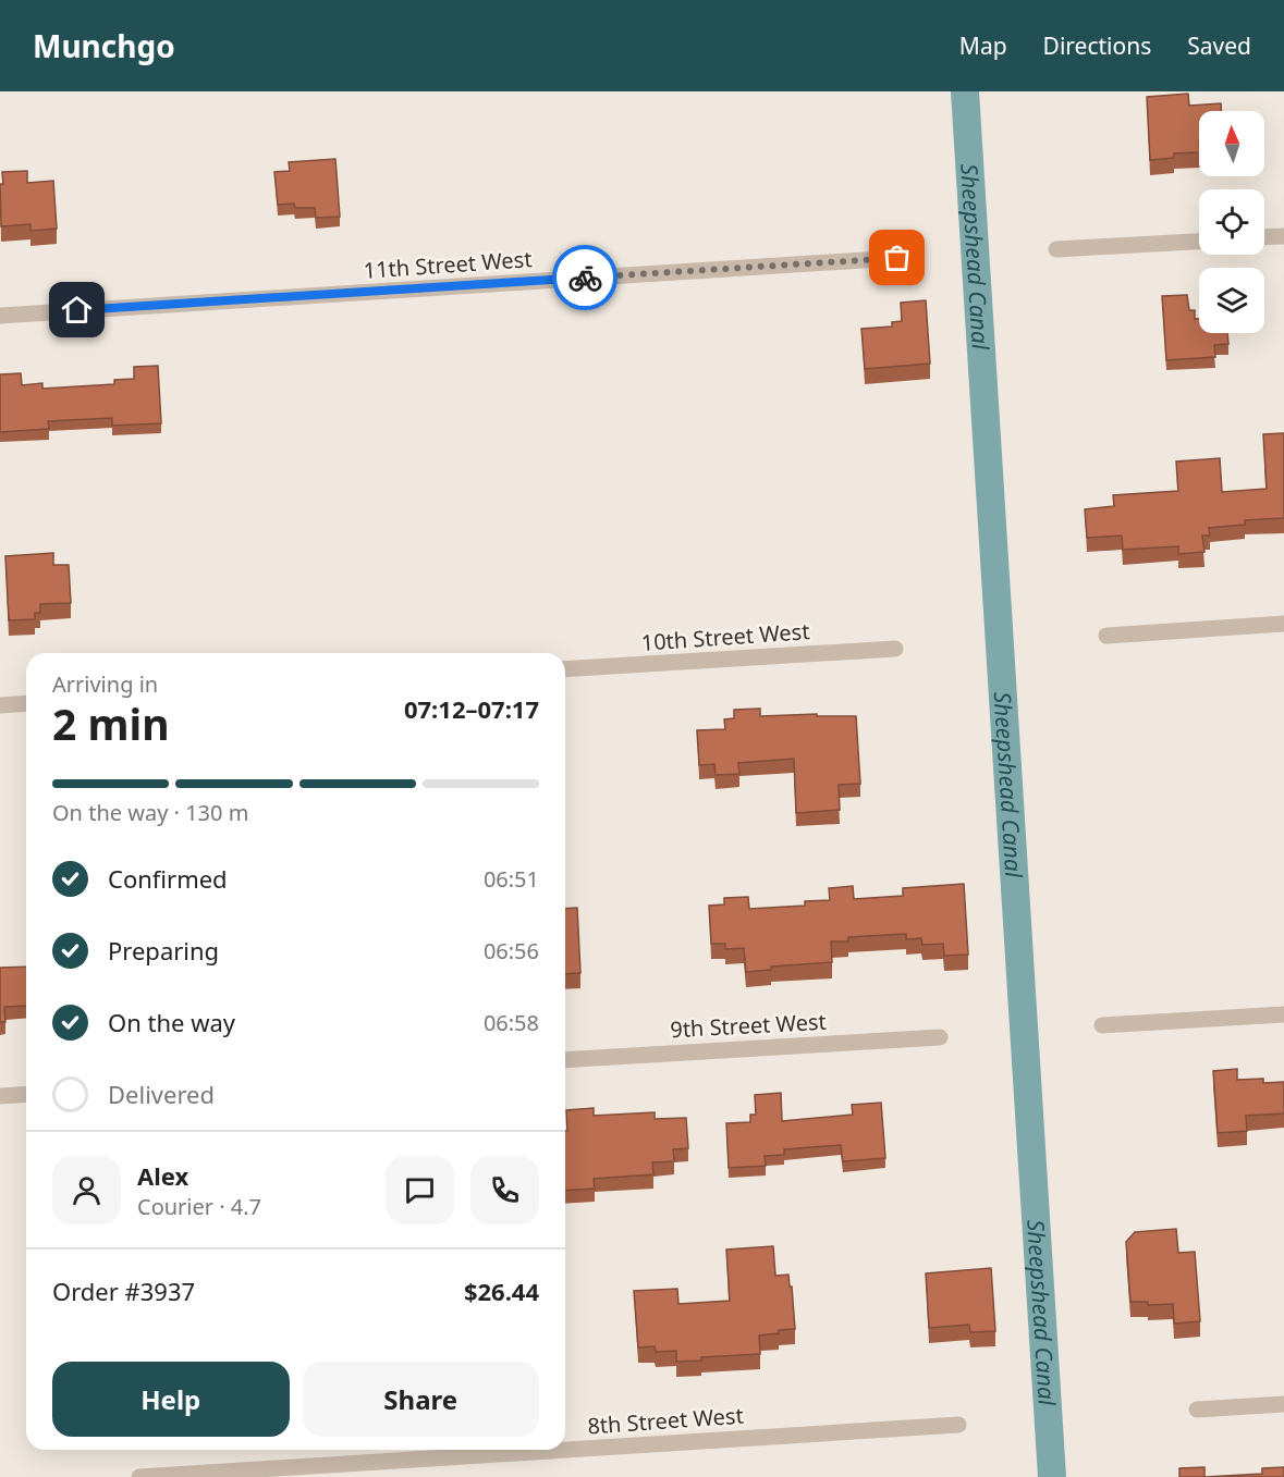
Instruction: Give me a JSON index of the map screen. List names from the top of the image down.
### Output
{
  "streets": {
    "street": [
      "11th Street West",
      "10th Street West",
      "9th Street West",
      "8th Street West"
    ]
  },
  "water": ["Sheepshead Canal"],
  "north": "top",
  "page": {
    "header": "Munchgo",
    "nav": ["Map", "Directions", "Saved"],
    "heading": ["2 min", "Arriving in", "07:12–07:17"],
    "panel": [
      "Alex",
      "Courier · 4.7",
      "Order #3937",
      "$26.44"
    ],
    "bar": "On the way · 130 m",
    "list": [
      ["Confirmed", "06:51"],
      ["Preparing", "06:56"],
      ["On the way", "06:58"],
      "Delivered"
    ],
    "buttons": ["Help", "Share"]
  }
}
